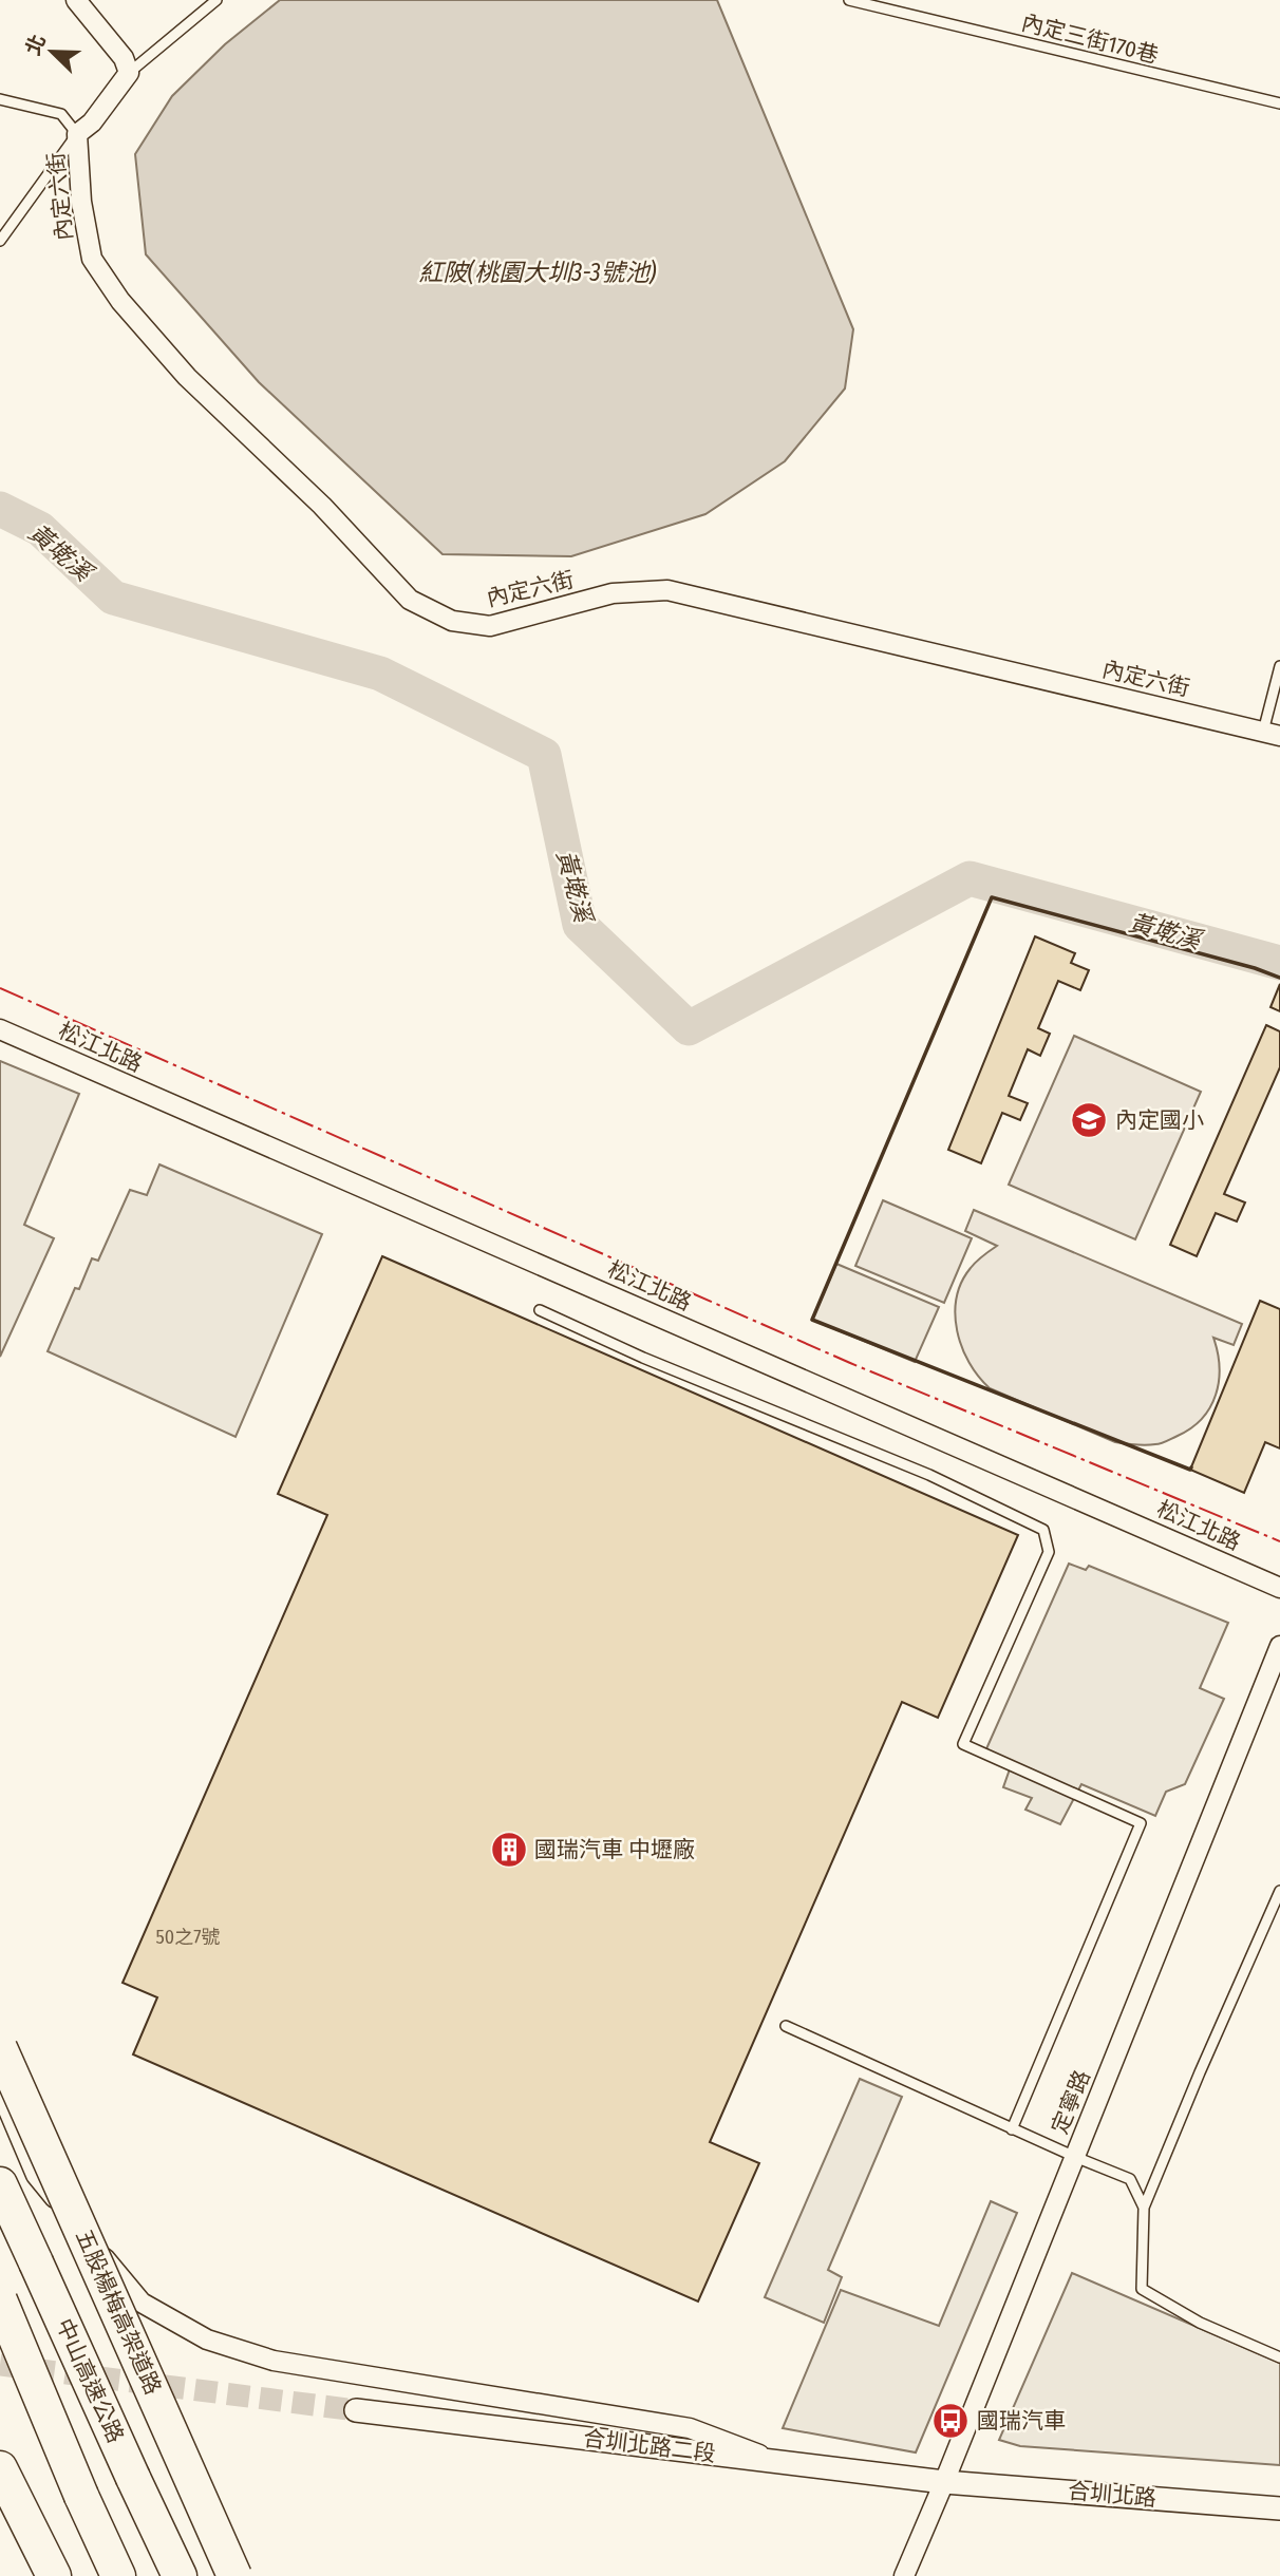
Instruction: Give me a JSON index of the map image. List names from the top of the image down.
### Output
{
  "streets": {
    "highway": ["五股楊梅高架道路", "中山高速公路"],
    "street": [
      "內定六街",
      "松江北路",
      "定寧路",
      "合圳北路二段",
      "合圳北路"
    ],
    "lane": ["內定三街170巷"]
  },
  "crossings": [
    ["定寧路", "合圳北路二段"],
    ["定寧路", "合圳北路"],
    ["合圳北路二段", "合圳北路"]
  ],
  "water": ["紅陂(桃園大圳3-3號池)", "黃墘溪"],
  "places": {
    "school or university": ["內定國小"],
    "building": ["國瑞汽車 中壢廠"],
    "bus stop": ["國瑞汽車"]
  },
  "house_numbers": ["50之7號"],
  "north": "top left"
}
